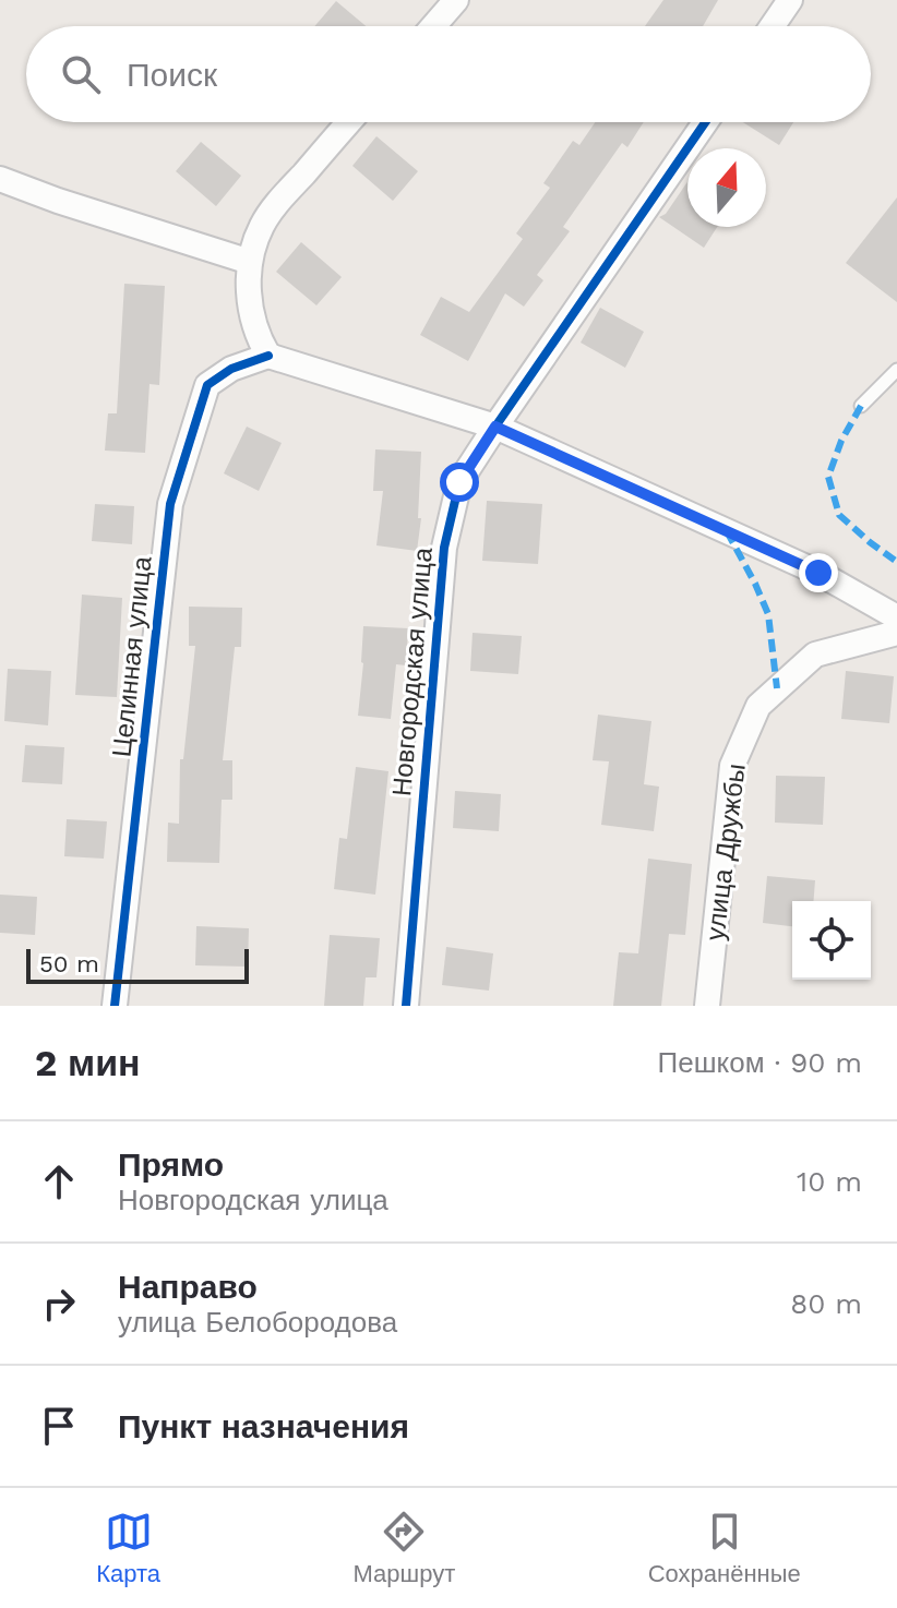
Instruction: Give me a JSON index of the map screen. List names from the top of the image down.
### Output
{
  "streets": {
    "street": ["Целинная улица", "Новгородская улица", "улица Дружбы"]
  },
  "scale_bar": "50 m",
  "north": "top",
  "page": {
    "search": "Поиск",
    "scale": "50 m",
    "heading": ["2 мин", "Пешком · 90 m"],
    "list": [
      ["Прямо", "Новгородская улица", "10 m"],
      ["Направо", "улица Белобородова", "80 m"],
      "Пункт назначения"
    ],
    "nav": ["Карта", "Маршрут", "Сохранённые"]
  }
}
